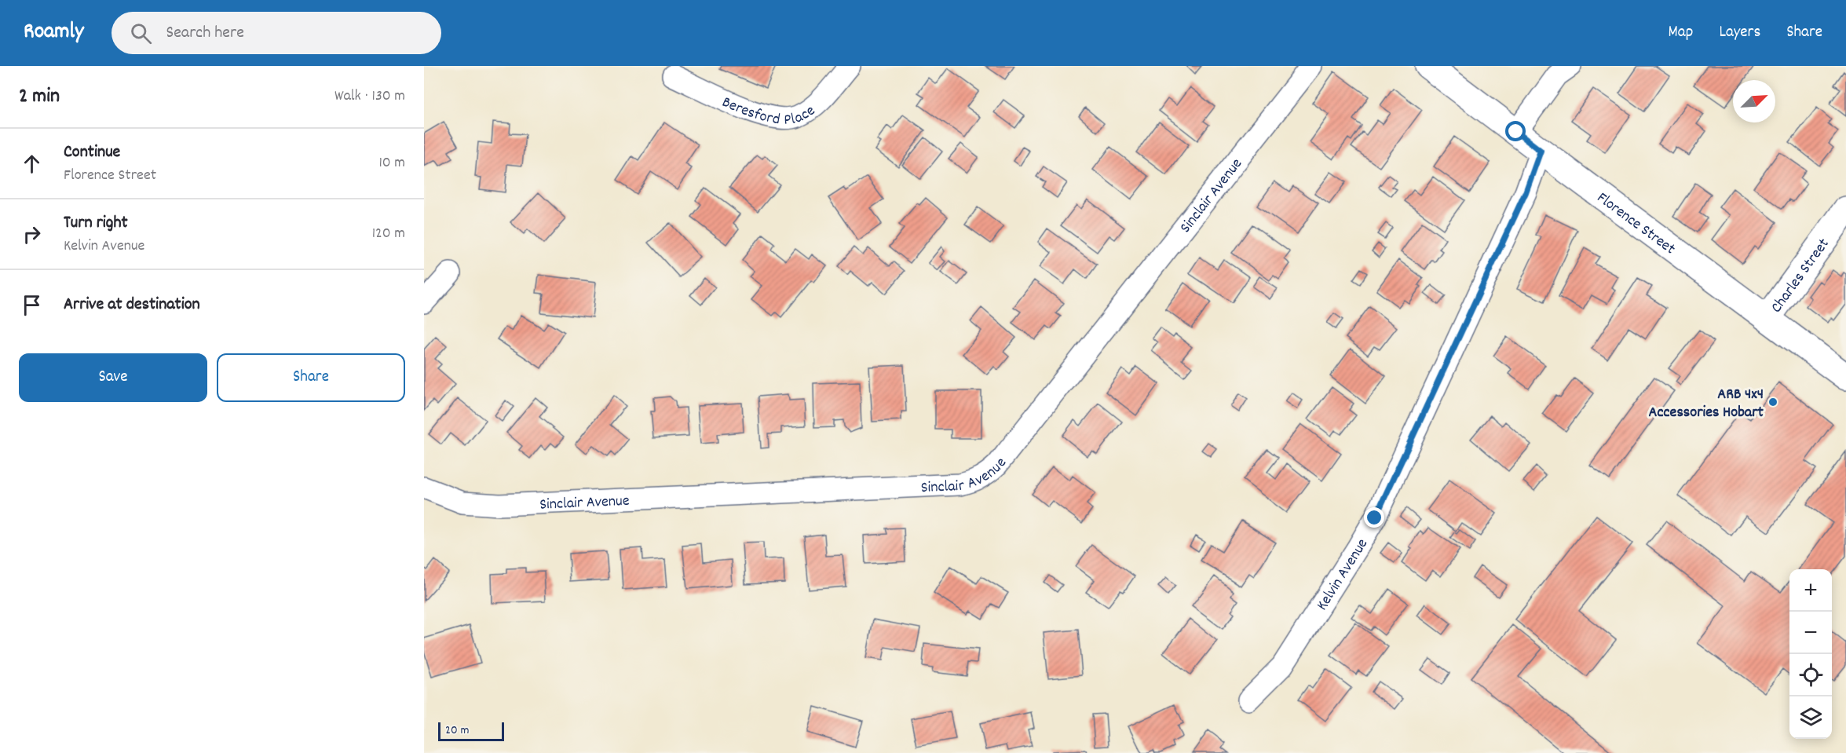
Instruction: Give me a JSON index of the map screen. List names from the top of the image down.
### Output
{
  "streets": {
    "street": [
      "Beresford Place",
      "Sinclair Avenue",
      "Florence Street",
      "Charles Street",
      "Kelvin Avenue"
    ]
  },
  "crossings": [
    ["Florence Street", "Charles Street"],
    ["Florence Street", "Kelvin Avenue"]
  ],
  "places": ["ARB 4x4 Accessories Hobart"],
  "scale_bar": "20 m",
  "north": "top right",
  "page": {
    "header": "Roamly",
    "search": "Search here",
    "nav": ["Map", "Layers", "Share"],
    "heading": ["2 min", "Walk · 130 m"],
    "list": [
      ["Continue", "Florence Street", "10 m"],
      ["Turn right", "Kelvin Avenue", "120 m"],
      "Arrive at destination"
    ],
    "buttons": ["Save", "Share"],
    "map_buttons": ["+", "−"],
    "scale": "20 m"
  }
}
